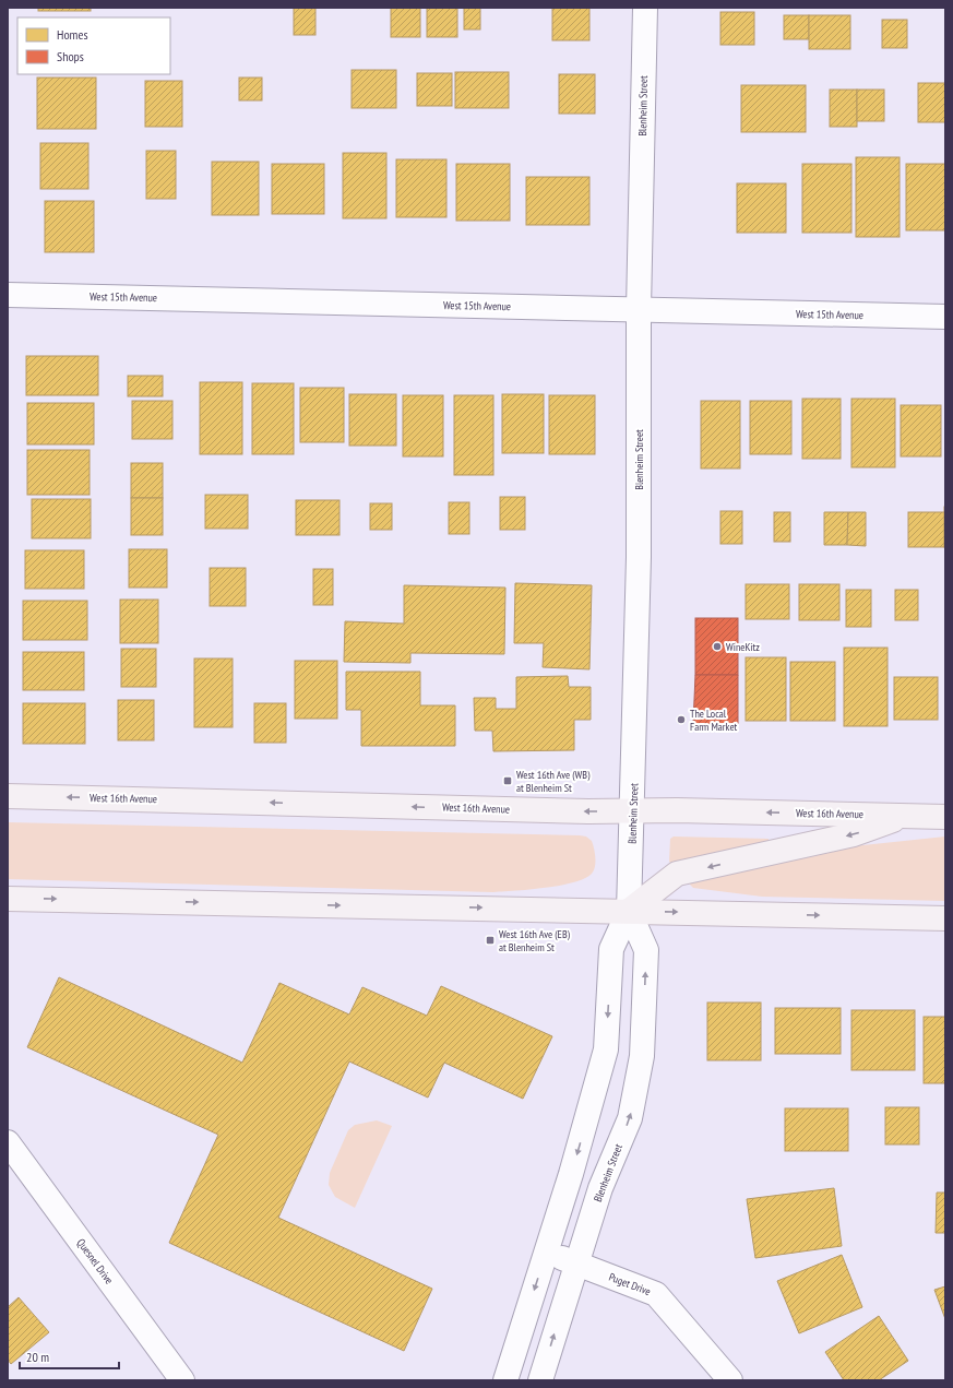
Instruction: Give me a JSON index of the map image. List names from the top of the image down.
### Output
{
  "streets": {
    "main road": ["West 16th Avenue"],
    "street": [
      "Blenheim Street",
      "West 15th Avenue",
      "Quesnel Drive",
      "Puget Drive"
    ]
  },
  "crossings": [
    ["Blenheim Street", "West 15th Avenue"],
    ["Blenheim Street", "West 16th Avenue"],
    ["Blenheim Street", "Puget Drive"]
  ],
  "places": {
    "other": ["WineKitz", "The Local Farm Market"],
    "transit": ["West 16th Ave (WB) at Blenheim St", "West 16th Ave (EB) at Blenheim St"]
  },
  "legend": ["Homes", "Shops"],
  "scale_bar": "20 m"
}
